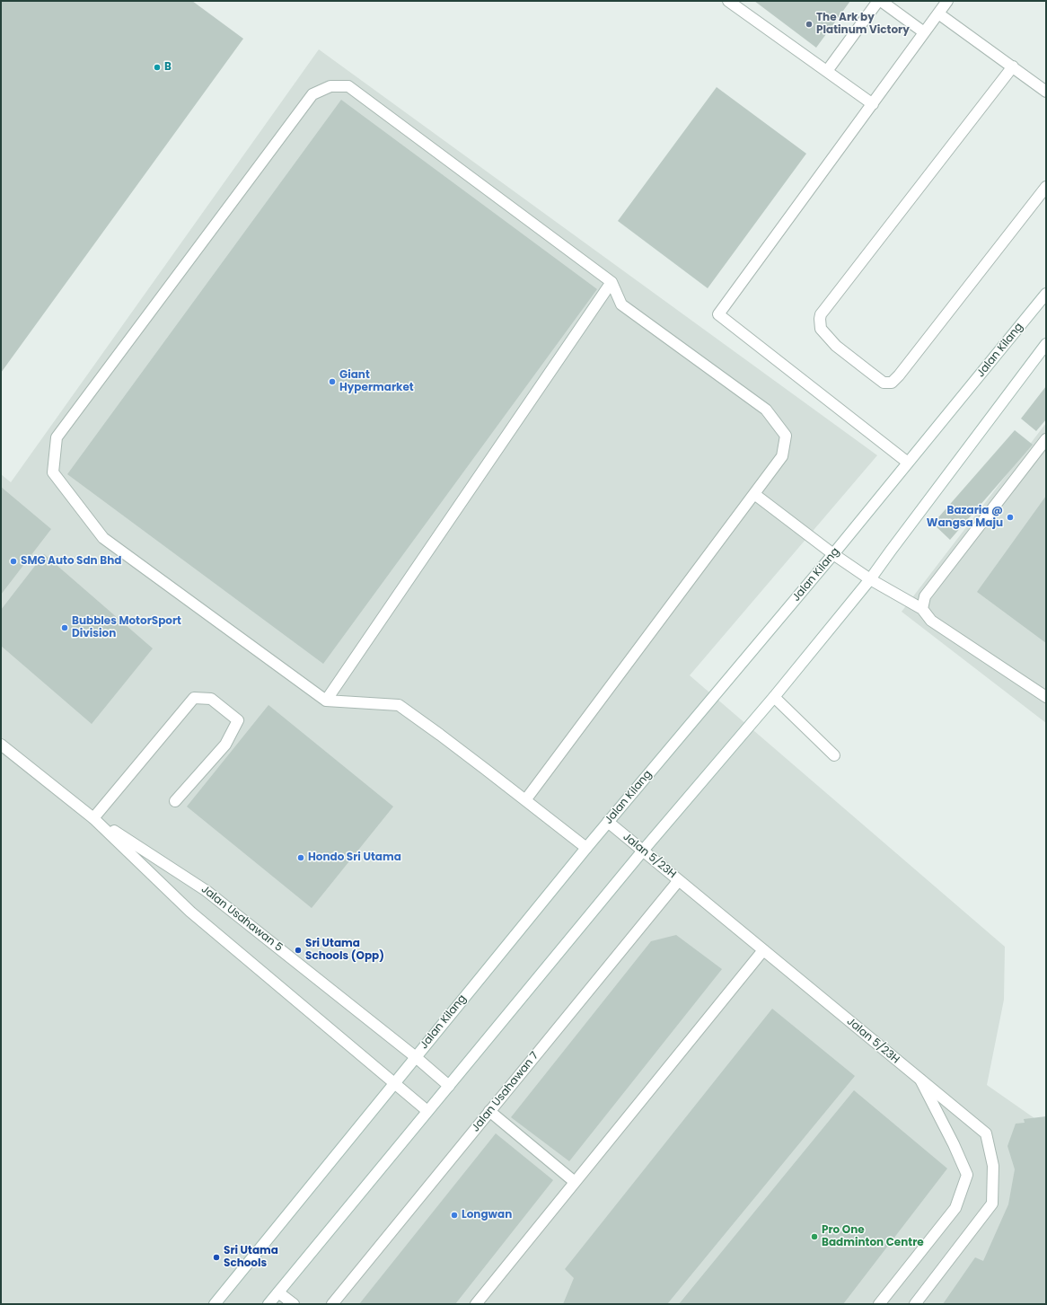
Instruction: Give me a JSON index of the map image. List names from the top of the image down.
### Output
{
  "streets": {
    "main road": [
      "Jalan Kilang",
      "Jalan 5/23H",
      "Jalan Usahawan 5",
      "Jalan Usahawan 7"
    ]
  },
  "crossings": [
    ["Jalan Kilang", "Jalan 5/23H"],
    ["Jalan Kilang", "Jalan Usahawan 5"],
    ["Jalan 5/23H", "Jalan Usahawan 7"]
  ],
  "places": [
    "The Ark by Platinum Victory",
    "B",
    "Giant Hypermarket",
    "Bazaria @ Wangsa Maju",
    "SMG Auto Sdn Bhd",
    "Bubbles MotorSport Division",
    "Hondo Sri Utama",
    "Sri Utama Schools (Opp)",
    "Longwan",
    "Pro One Badminton Centre",
    "Sri Utama Schools"
  ]
}
